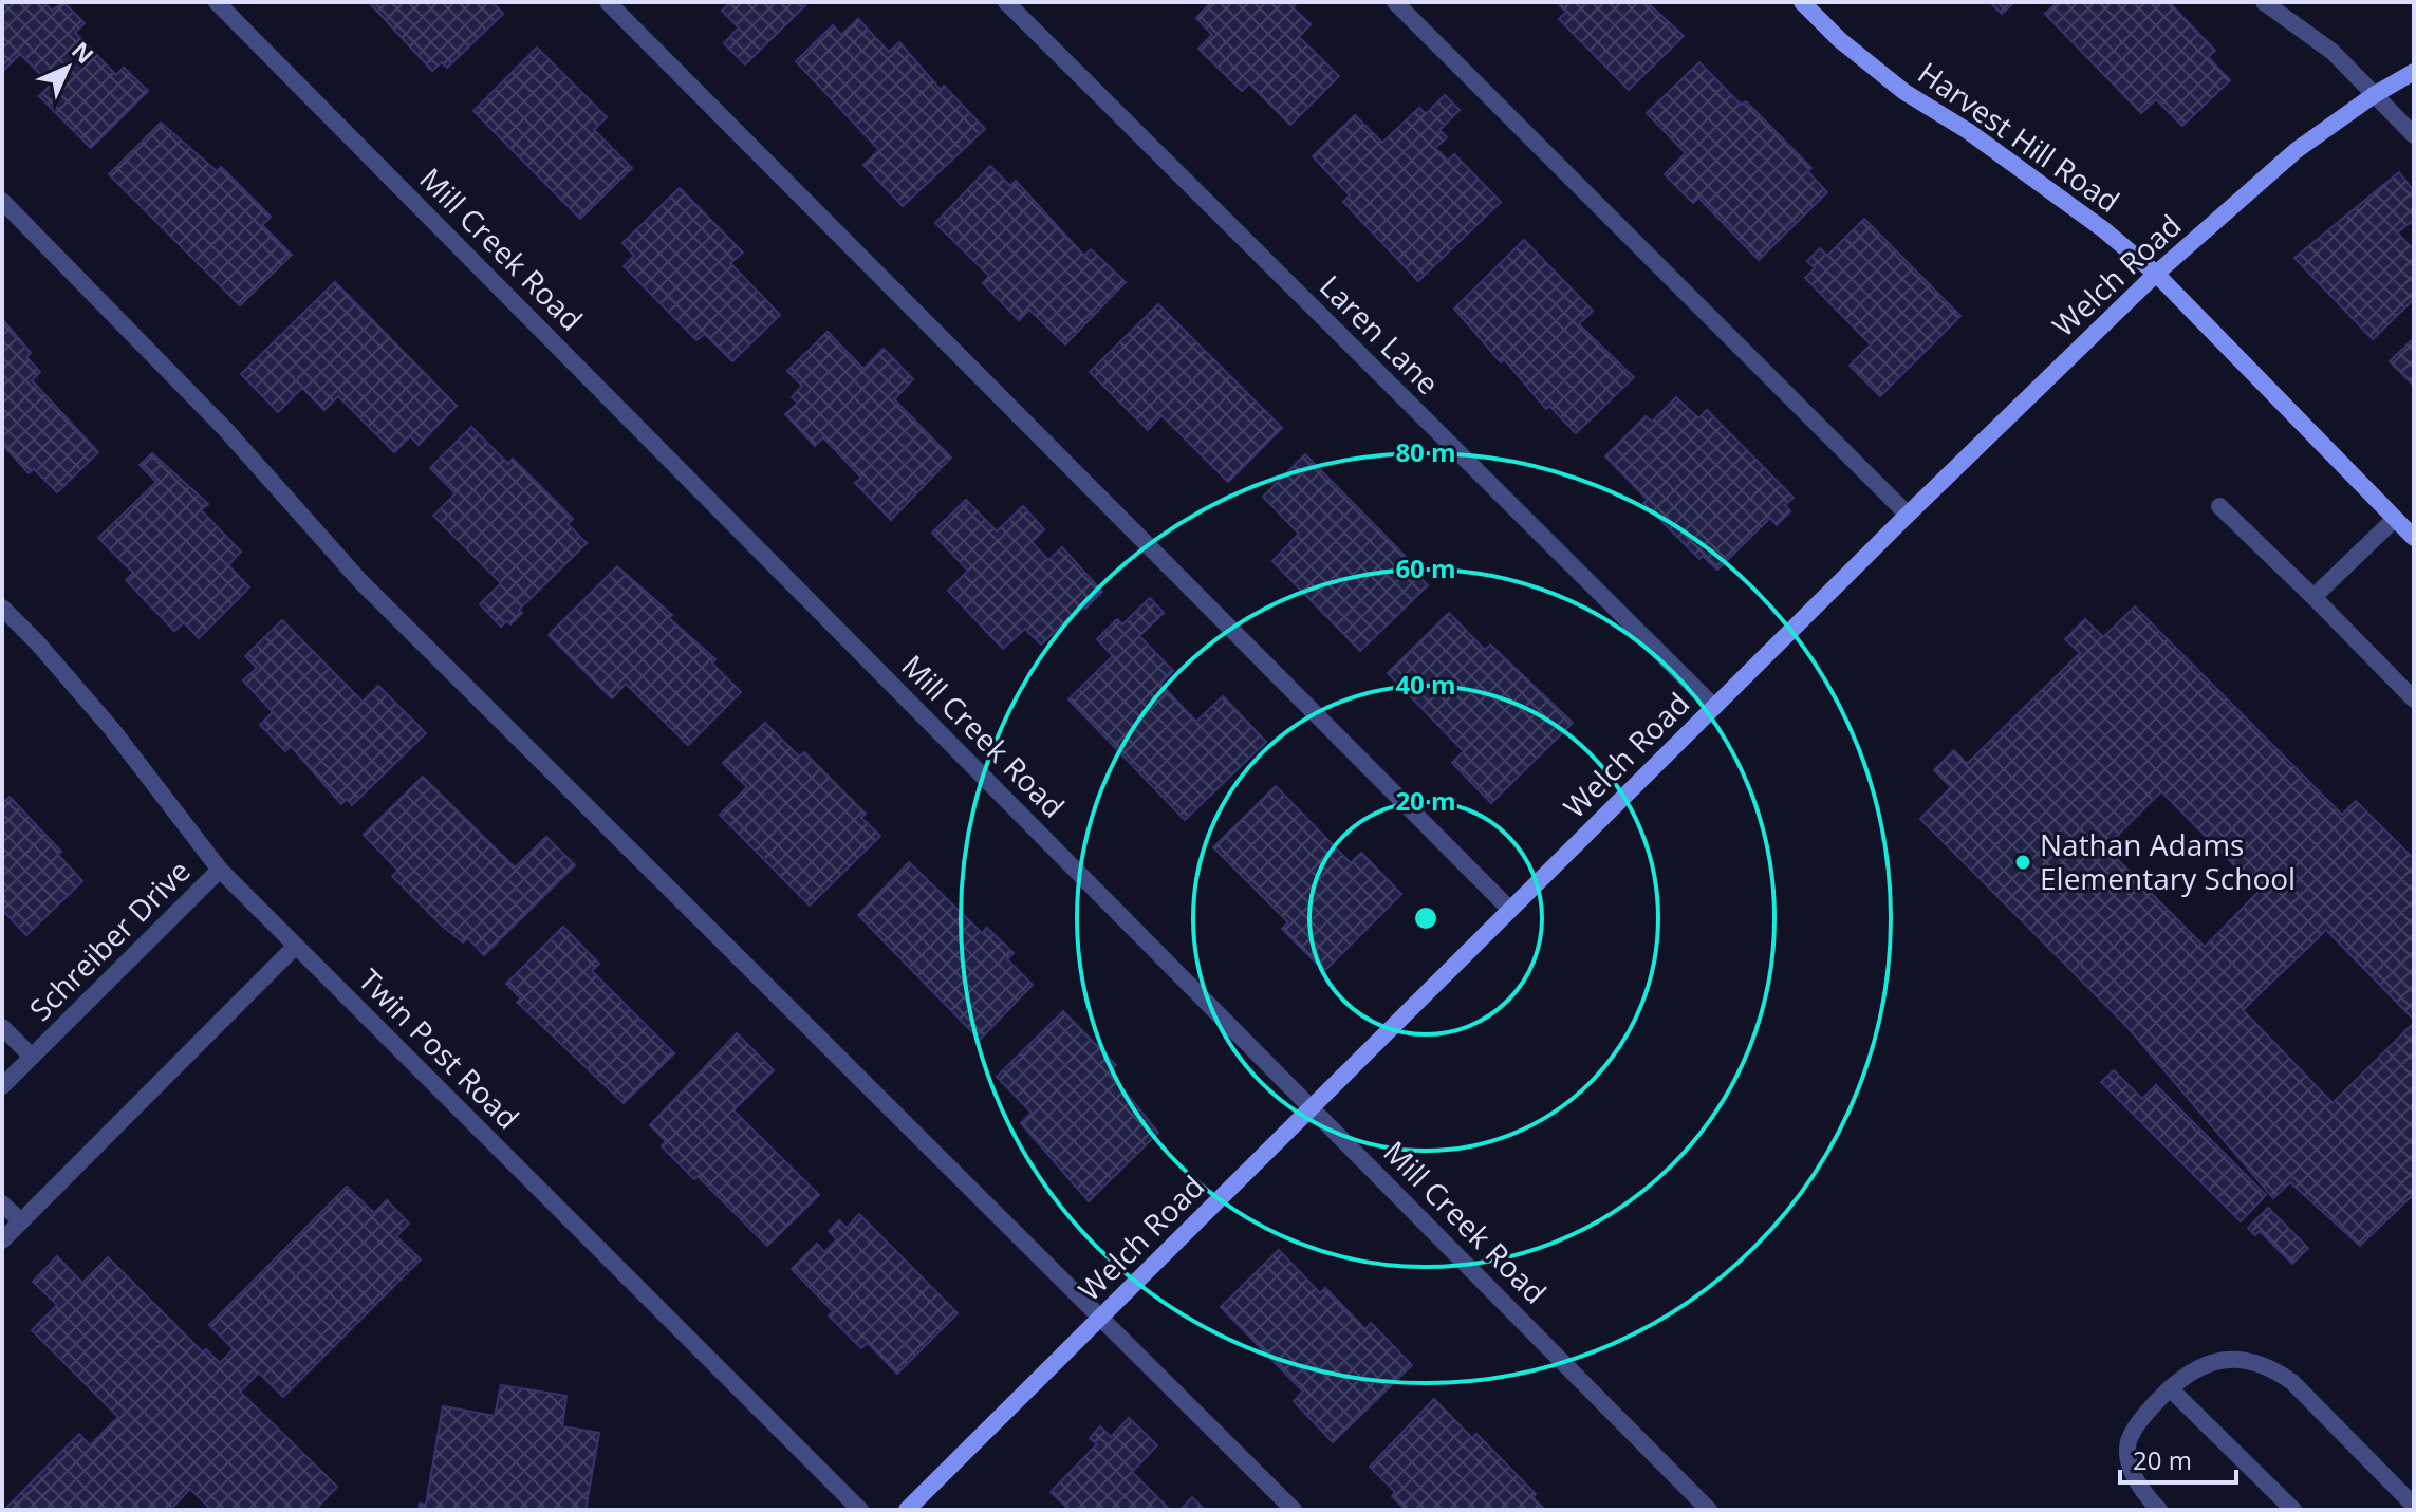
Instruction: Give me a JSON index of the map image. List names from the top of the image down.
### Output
{
  "streets": {
    "street": [
      "Harvest Hill Road",
      "Mill Creek Road",
      "Welch Road",
      "Laren Lane",
      "Schreiber Drive",
      "Twin Post Road"
    ]
  },
  "crossings": [
    ["Harvest Hill Road", "Welch Road"],
    ["Mill Creek Road", "Welch Road"],
    ["Welch Road", "Laren Lane"],
    ["Schreiber Drive", "Twin Post Road"]
  ],
  "places": ["Nathan Adams Elementary School"],
  "scale_bar": "20 m",
  "north": "top right",
  "rings": [
    "80 m",
    "60 m",
    "40 m",
    "20 m"
  ]
}
